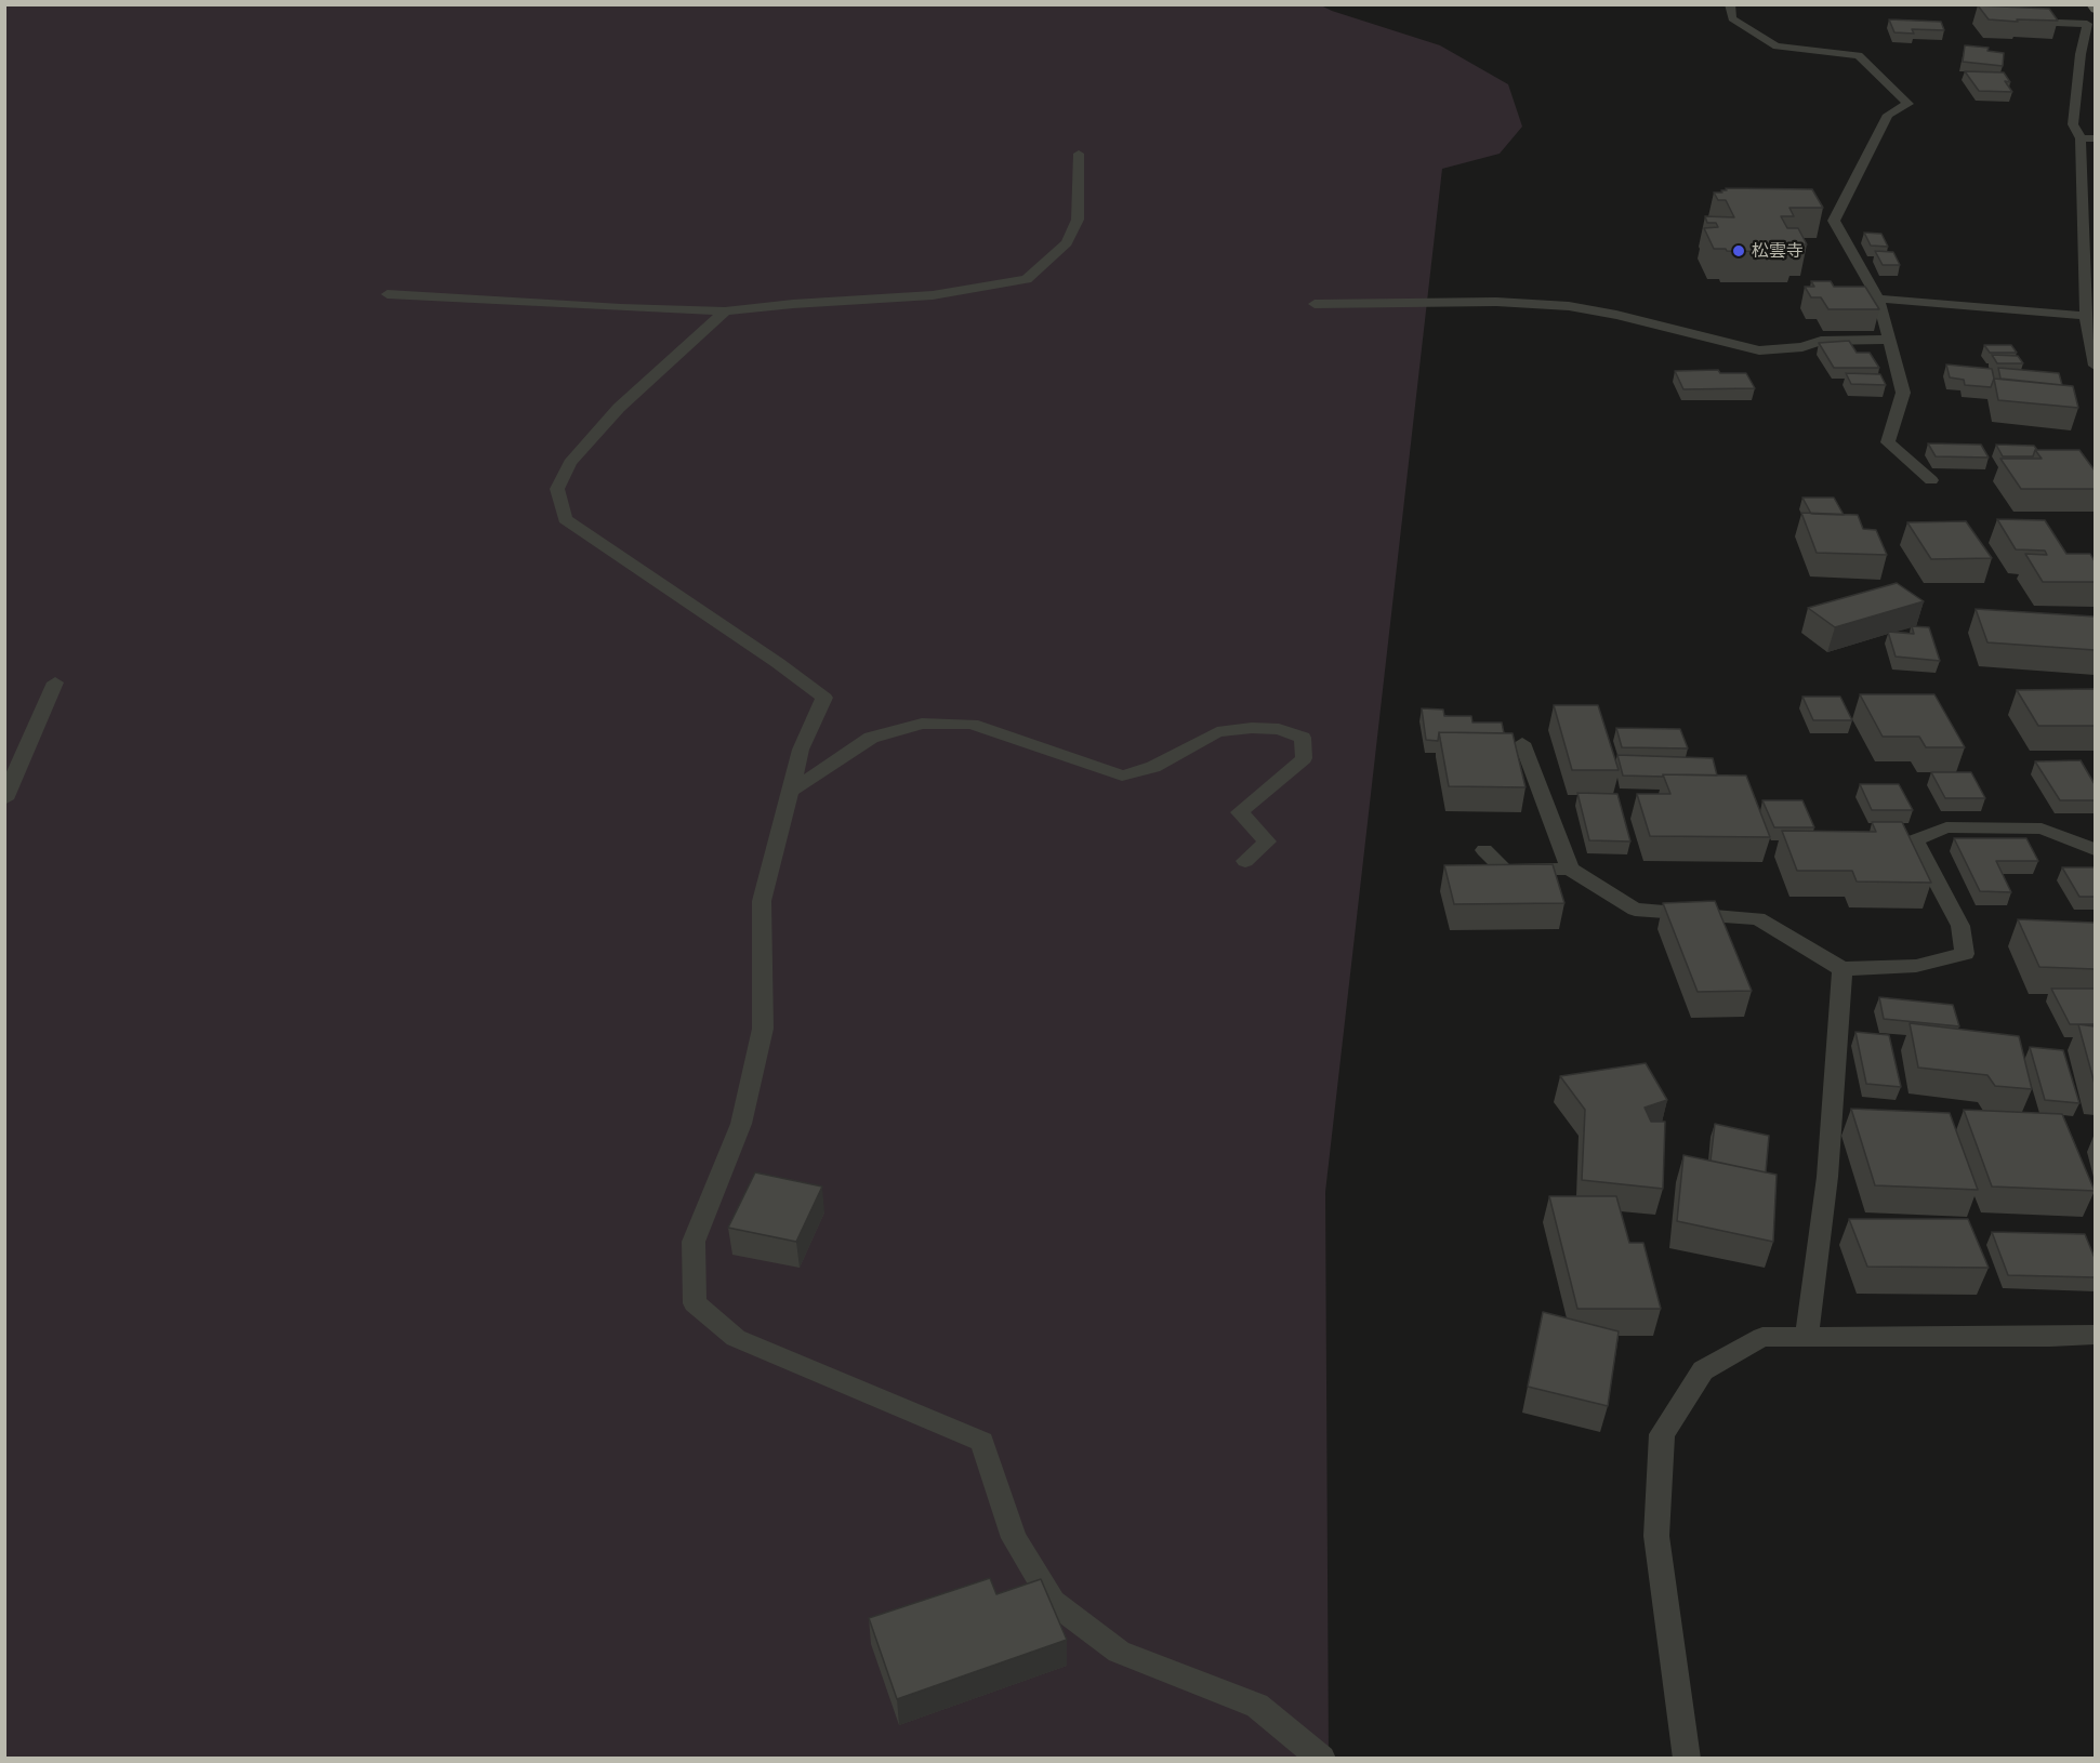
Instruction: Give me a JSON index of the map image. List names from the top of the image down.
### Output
{
  "places": ["松雲寺"]
}
